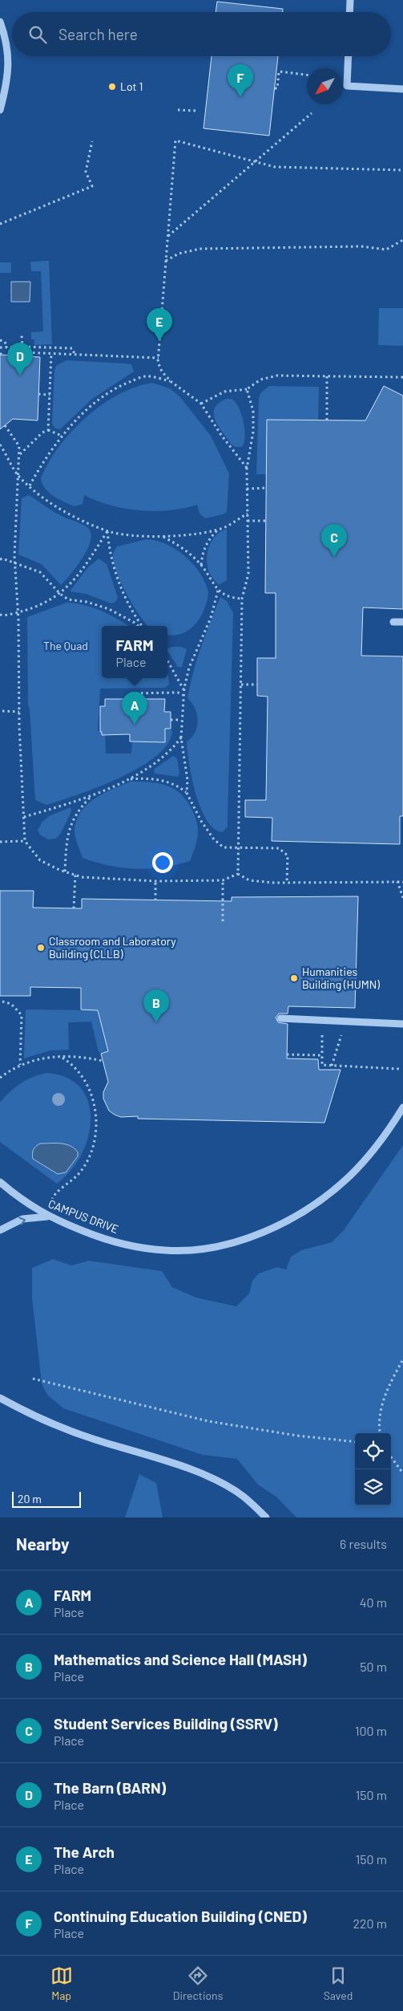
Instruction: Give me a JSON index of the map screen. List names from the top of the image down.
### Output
{
  "streets": {
    "street": ["CAMPUS DRIVE"]
  },
  "parks": ["The Quad"],
  "places": ["Lot 1", "Classroom and Laboratory Building (CLLB)", "Humanities Building (HUMN)"],
  "scale_bar": "20 m",
  "north": "bottom left",
  "page": {
    "search": "Search here",
    "pins": [
      "F",
      "E",
      "D",
      "C",
      "A",
      "B"
    ],
    "popup": ["FARM", "Place"],
    "scale": "20 m",
    "heading": ["Nearby", "6 results"],
    "list": [
      {
        "mark": "A",
        "name": "FARM",
        "note": "Place",
        "value": "40 m"
      },
      {
        "mark": "B",
        "name": "Mathematics and Science Hall (MASH)",
        "note": "Place",
        "value": "50 m"
      },
      {
        "mark": "C",
        "name": "Student Services Building (SSRV)",
        "note": "Place",
        "value": "100 m"
      },
      {
        "mark": "D",
        "name": "The Barn (BARN)",
        "note": "Place",
        "value": "150 m"
      },
      {
        "mark": "E",
        "name": "The Arch",
        "note": "Place",
        "value": "150 m"
      },
      {
        "mark": "F",
        "name": "Continuing Education Building (CNED)",
        "note": "Place",
        "value": "220 m"
      }
    ],
    "nav": ["Map", "Directions", "Saved"]
  }
}
